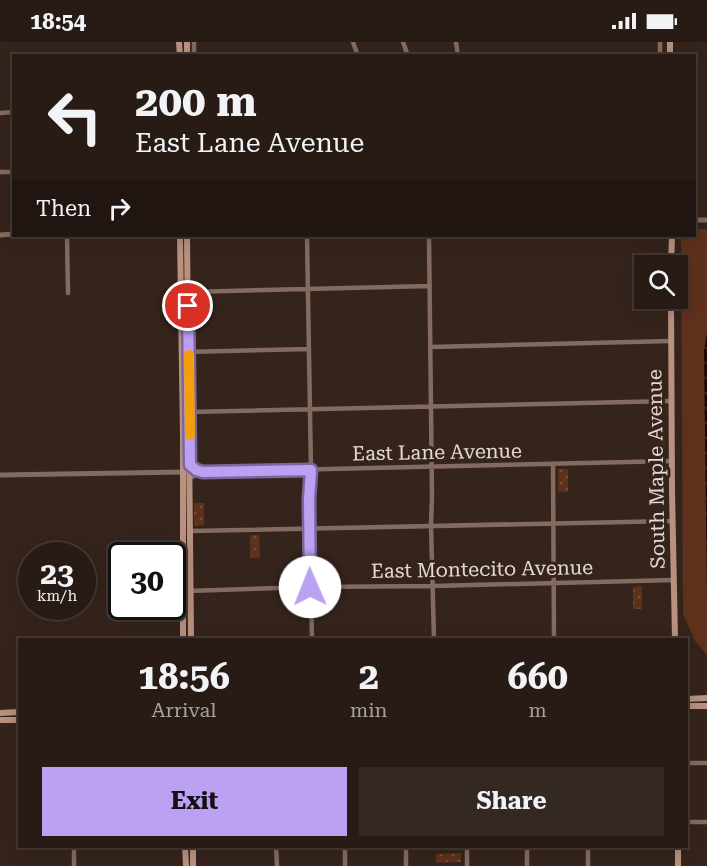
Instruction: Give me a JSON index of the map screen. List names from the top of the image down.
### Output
{
  "streets": {
    "main road": ["South Maple Avenue"],
    "street": ["East Lane Avenue", "East Montecito Avenue"]
  },
  "crossings": [
    ["East Lane Avenue", "South Maple Avenue"],
    ["South Maple Avenue", "East Montecito Avenue"]
  ],
  "page": {
    "status": "18:54",
    "turn": ["200 m", "East Lane Avenue"],
    "then": "Then",
    "speed": "23 km/h",
    "limit": "30",
    "eta": [
      "18:56",
      "Arrival",
      "2",
      "min",
      "660",
      "m"
    ],
    "buttons": ["Exit", "Share"]
  }
}
